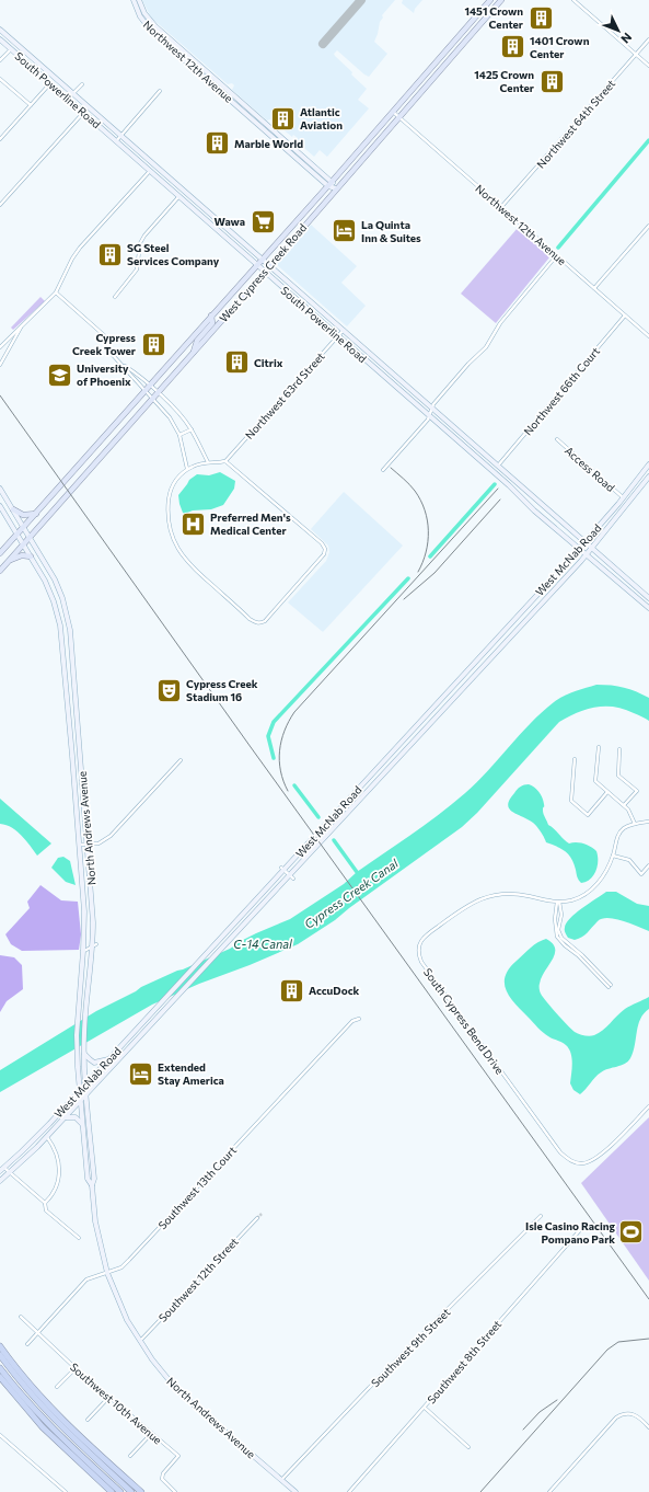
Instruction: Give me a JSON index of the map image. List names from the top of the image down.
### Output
{
  "streets": {
    "main road": [
      "Northwest 12th Avenue",
      "South Powerline Road",
      "West Cypress Creek Road",
      "West McNab Road",
      "North Andrews Avenue"
    ],
    "street": [
      "Northwest 64th Street",
      "Northwest 66th Court",
      "Northwest 63rd Street",
      "Access Road",
      "South Cypress Bend Drive",
      "Southwest 13th Court",
      "Southwest 12th Street",
      "Southwest 9th Street",
      "Southwest 8th Street",
      "Southwest 10th Avenue"
    ]
  },
  "crossings": [
    ["Northwest 12th Avenue", "Northwest 64th Street"],
    ["Northwest 12th Avenue", "West Cypress Creek Road"],
    ["Northwest 12th Avenue", "Northwest 66th Court"],
    ["South Powerline Road", "West Cypress Creek Road"],
    ["South Powerline Road", "Northwest 66th Court"],
    ["South Powerline Road", "Northwest 63rd Street"],
    ["South Powerline Road", "West McNab Road"],
    ["West Cypress Creek Road", "North Andrews Avenue"],
    ["Access Road", "West McNab Road"],
    ["West McNab Road", "North Andrews Avenue"],
    ["North Andrews Avenue", "Southwest 13th Court"],
    ["North Andrews Avenue", "Southwest 12th Street"],
    ["North Andrews Avenue", "Southwest 9th Street"],
    ["Southwest 13th Court", "Southwest 10th Avenue"]
  ],
  "water": ["Cypress Creek Canal", "C-14 Canal"],
  "places": {
    "building": [
      "1451 Crown Center",
      "1401 Crown Center",
      "1425 Crown Center",
      "Atlantic Aviation",
      "Marble World",
      "SG Steel Services Company",
      "Cypress Creek Tower",
      "Citrix",
      "AccuDock"
    ],
    "supermarket": ["Wawa"],
    "hotel": ["La Quinta Inn & Suites", "Extended Stay America"],
    "school or university": ["University of Phoenix"],
    "hospital": ["Preferred Men's Medical Center"],
    "theatre": ["Cypress Creek Stadium 16"],
    "sports": ["Isle Casino Racing Pompano Park"]
  },
  "north": "bottom right"
}
